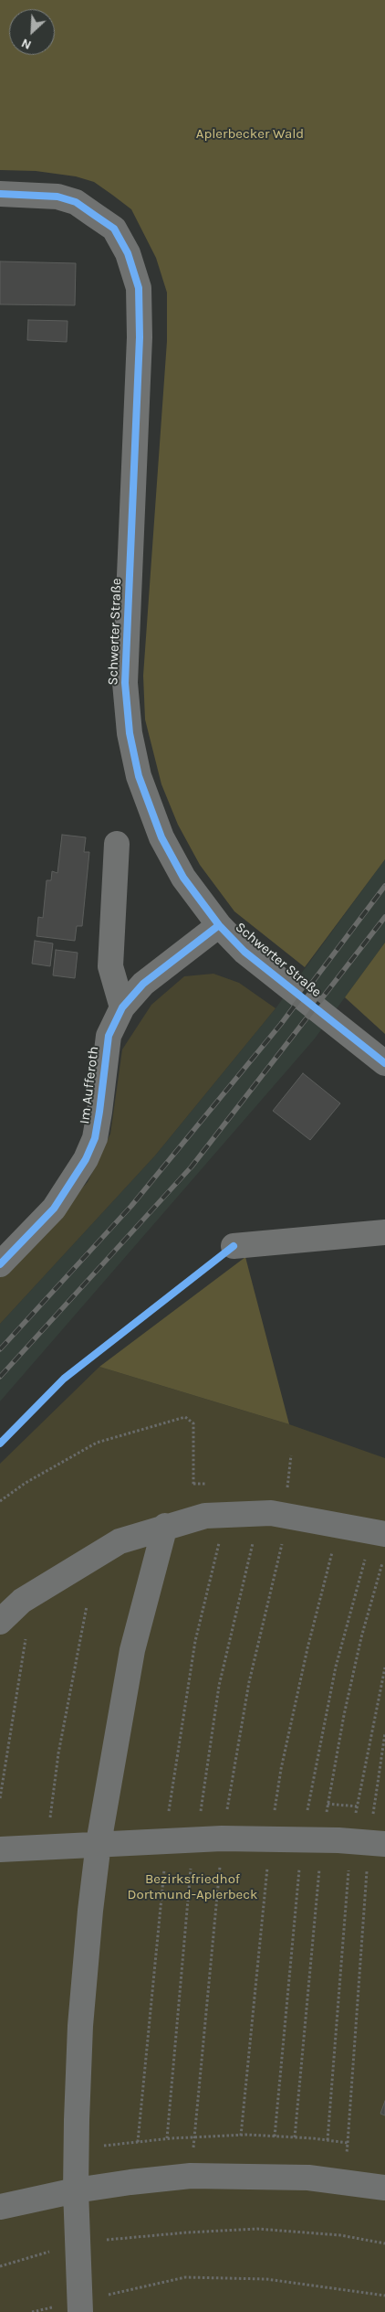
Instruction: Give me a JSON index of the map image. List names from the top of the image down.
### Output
{
  "streets": {
    "street": ["Schwerter Straße", "Im Aufferoth"]
  },
  "crossings": [
    ["Schwerter Straße", "Im Aufferoth"]
  ],
  "parks": ["Aplerbecker Wald", "Bezirksfriedhof Dortmund-Aplerbeck"],
  "north": "bottom left"
}
